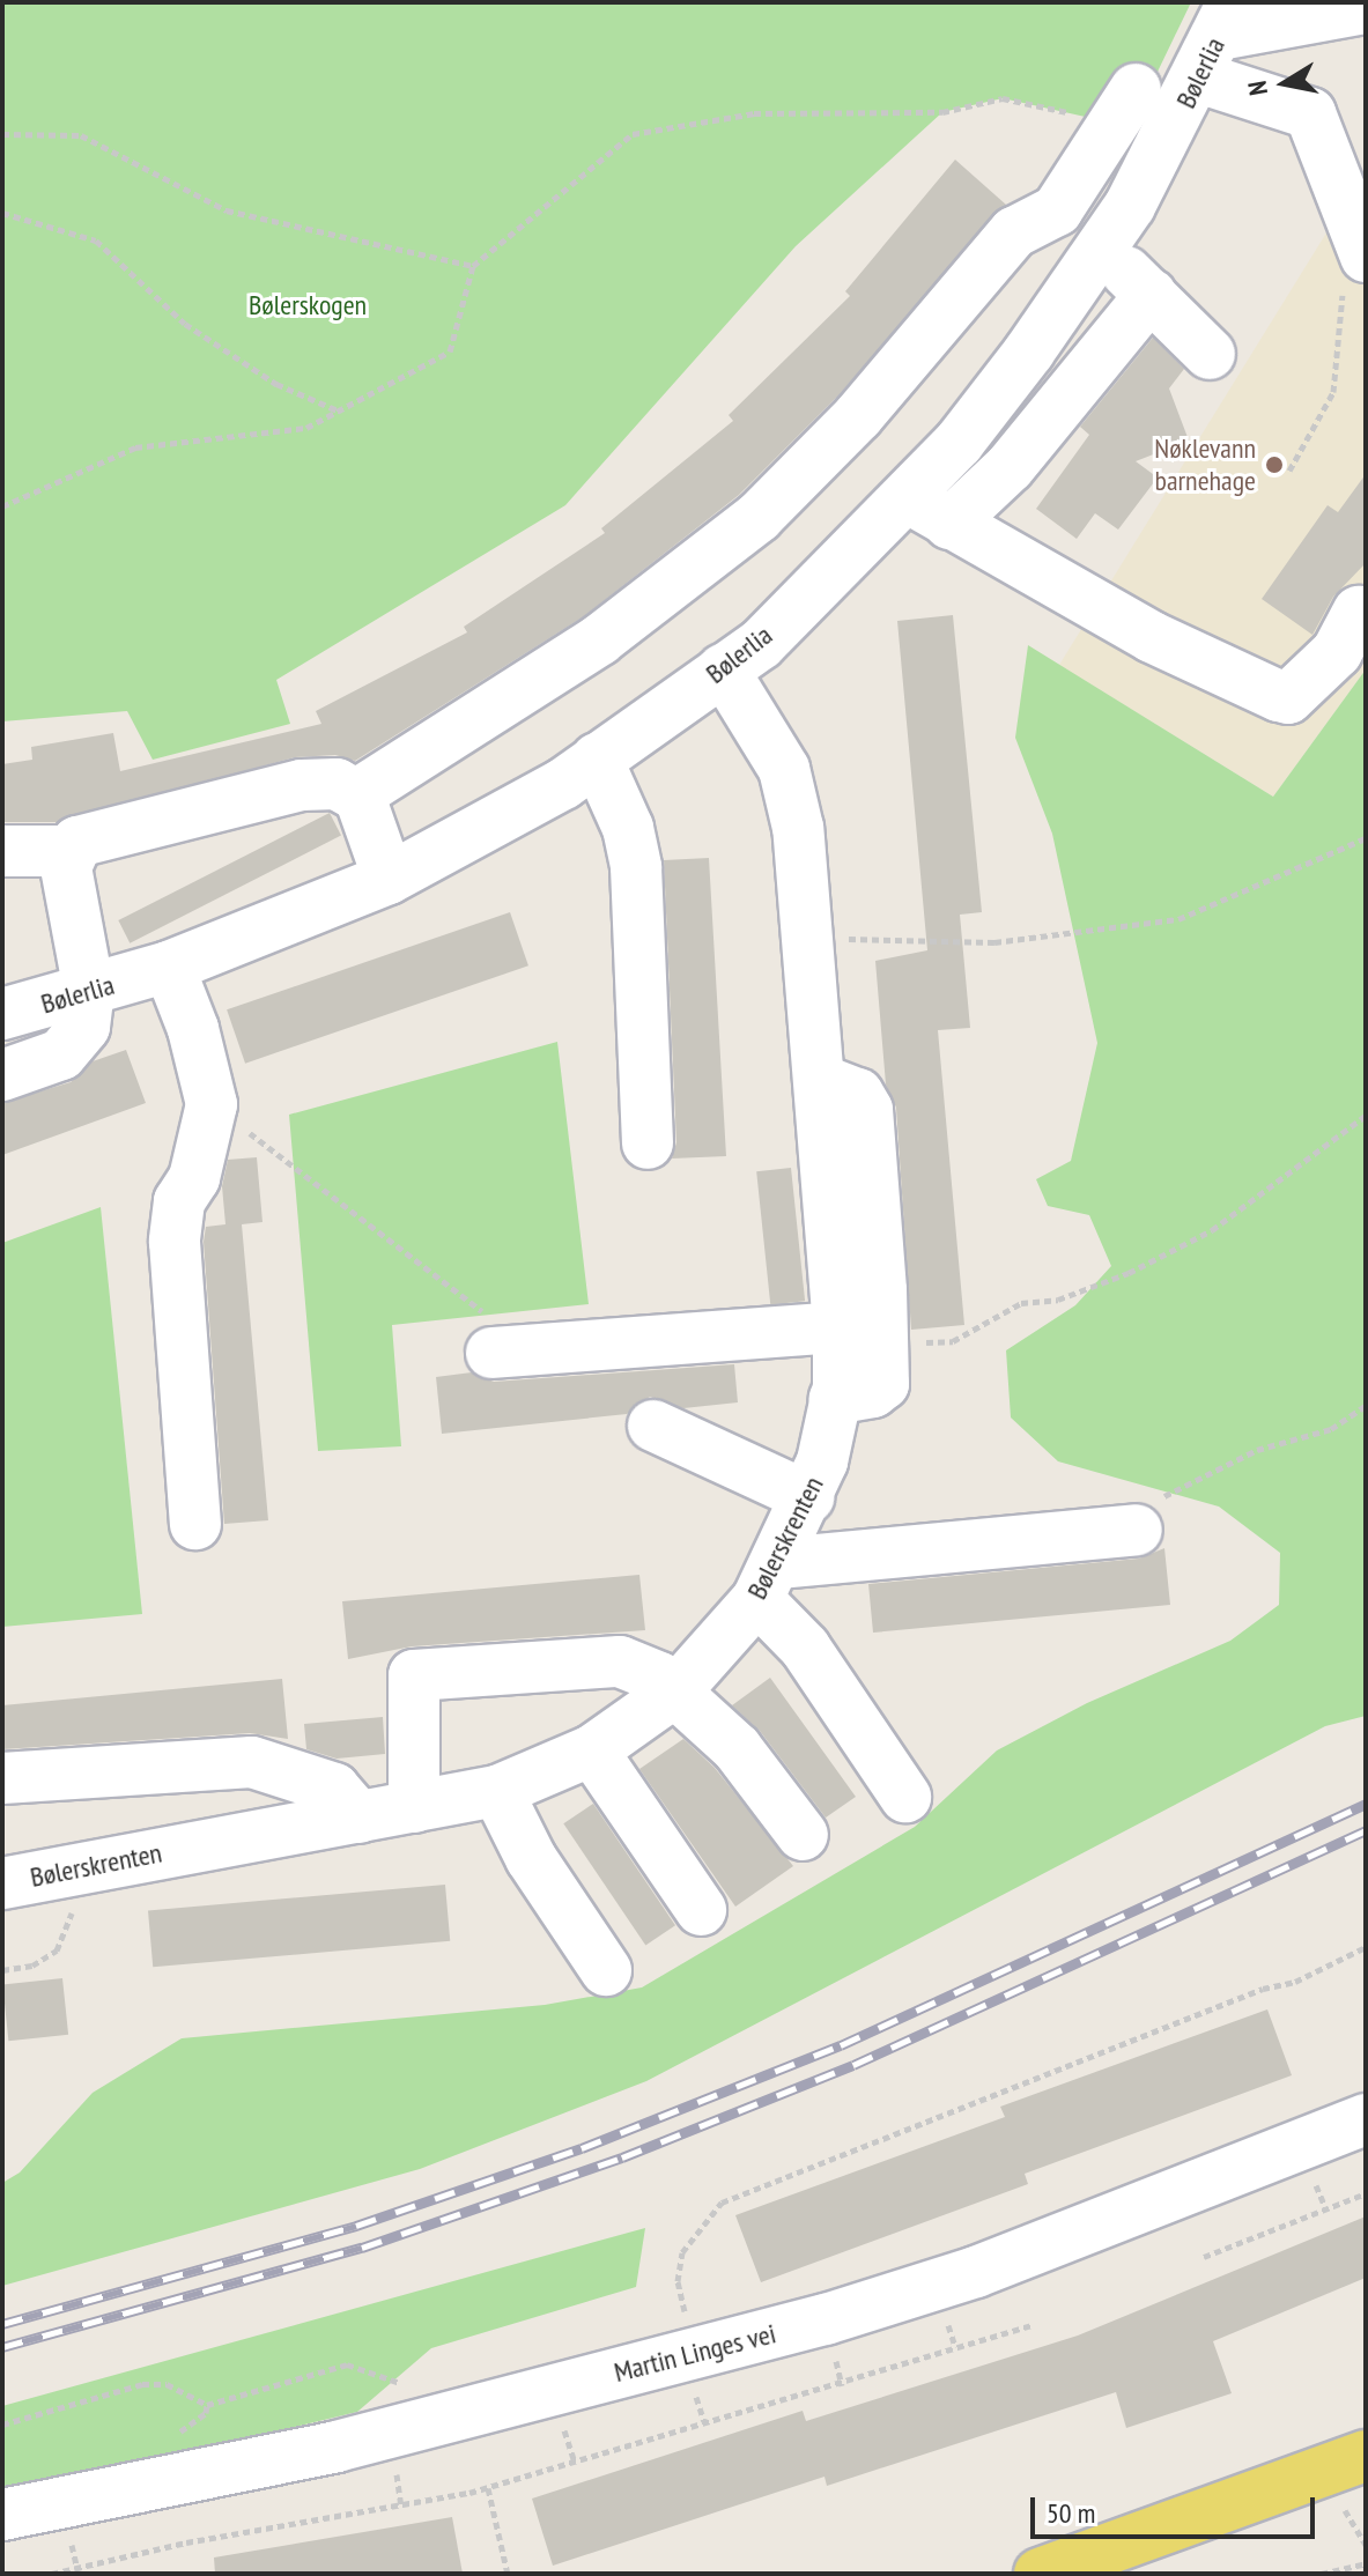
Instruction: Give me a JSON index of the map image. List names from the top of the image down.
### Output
{
  "streets": {
    "street": ["Bølerlia", "Bølerskrenten", "Martin Linges vei"]
  },
  "crossings": [
    ["Bølerlia", "Bølerskrenten"]
  ],
  "parks": ["Bølerskogen"],
  "places": ["Nøklevann barnehage"],
  "scale_bar": "50 m",
  "north": "left"
}
